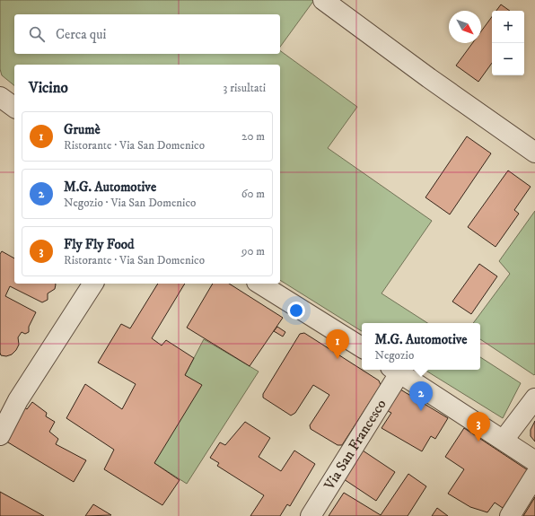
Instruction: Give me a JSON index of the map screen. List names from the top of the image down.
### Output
{
  "streets": {
    "street": ["Via San Francesco"]
  },
  "north": "bottom right",
  "page": {
    "map_buttons": ["+", "−"],
    "search": "Cerca qui",
    "heading": ["Vicino", "3 risultati"],
    "list": [
      {
        "mark": "1",
        "name": "Grumè",
        "note": "Ristorante · Via San Domenico",
        "value": "20 m"
      },
      {
        "mark": "2",
        "name": "M.G. Automotive",
        "note": "Negozio · Via San Domenico",
        "value": "60 m"
      },
      {
        "mark": "3",
        "name": "Fly Fly Food",
        "note": "Ristorante · Via San Domenico",
        "value": "90 m"
      }
    ],
    "popup": ["M.G. Automotive", "Negozio"],
    "pins": ["1", "2", "3"]
  }
}
